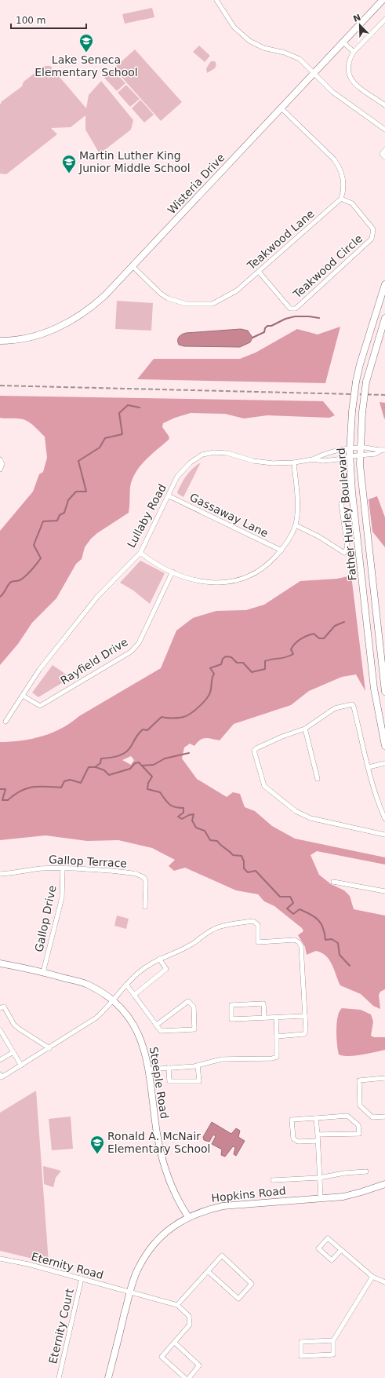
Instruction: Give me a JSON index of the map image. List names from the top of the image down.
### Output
{
  "streets": {
    "street": [
      "Wisteria Drive",
      "Teakwood Lane",
      "Teakwood Circle",
      "Father Hurley Boulevard",
      "Gassaway Lane",
      "Lullaby Road",
      "Rayfield Drive",
      "Gallop Terrace",
      "Gallop Drive",
      "Steeple Road",
      "Hopkins Road",
      "Eternity Road",
      "Eternity Court"
    ]
  },
  "crossings": [
    ["Wisteria Drive", "Teakwood Lane"],
    ["Teakwood Lane", "Teakwood Circle"],
    ["Father Hurley Boulevard", "Lullaby Road"],
    ["Gassaway Lane", "Lullaby Road"],
    ["Lullaby Road", "Rayfield Drive"],
    ["Gallop Terrace", "Gallop Drive"],
    ["Gallop Drive", "Steeple Road"],
    ["Steeple Road", "Hopkins Road"],
    ["Hopkins Road", "Eternity Road"],
    ["Eternity Road", "Eternity Court"]
  ],
  "places": {
    "school or university": ["Lake Seneca Elementary School", "Martin Luther King Junior Middle School", "Ronald A. McNair Elementary School"]
  },
  "scale_bar": "100 m",
  "north": "top left"
}
